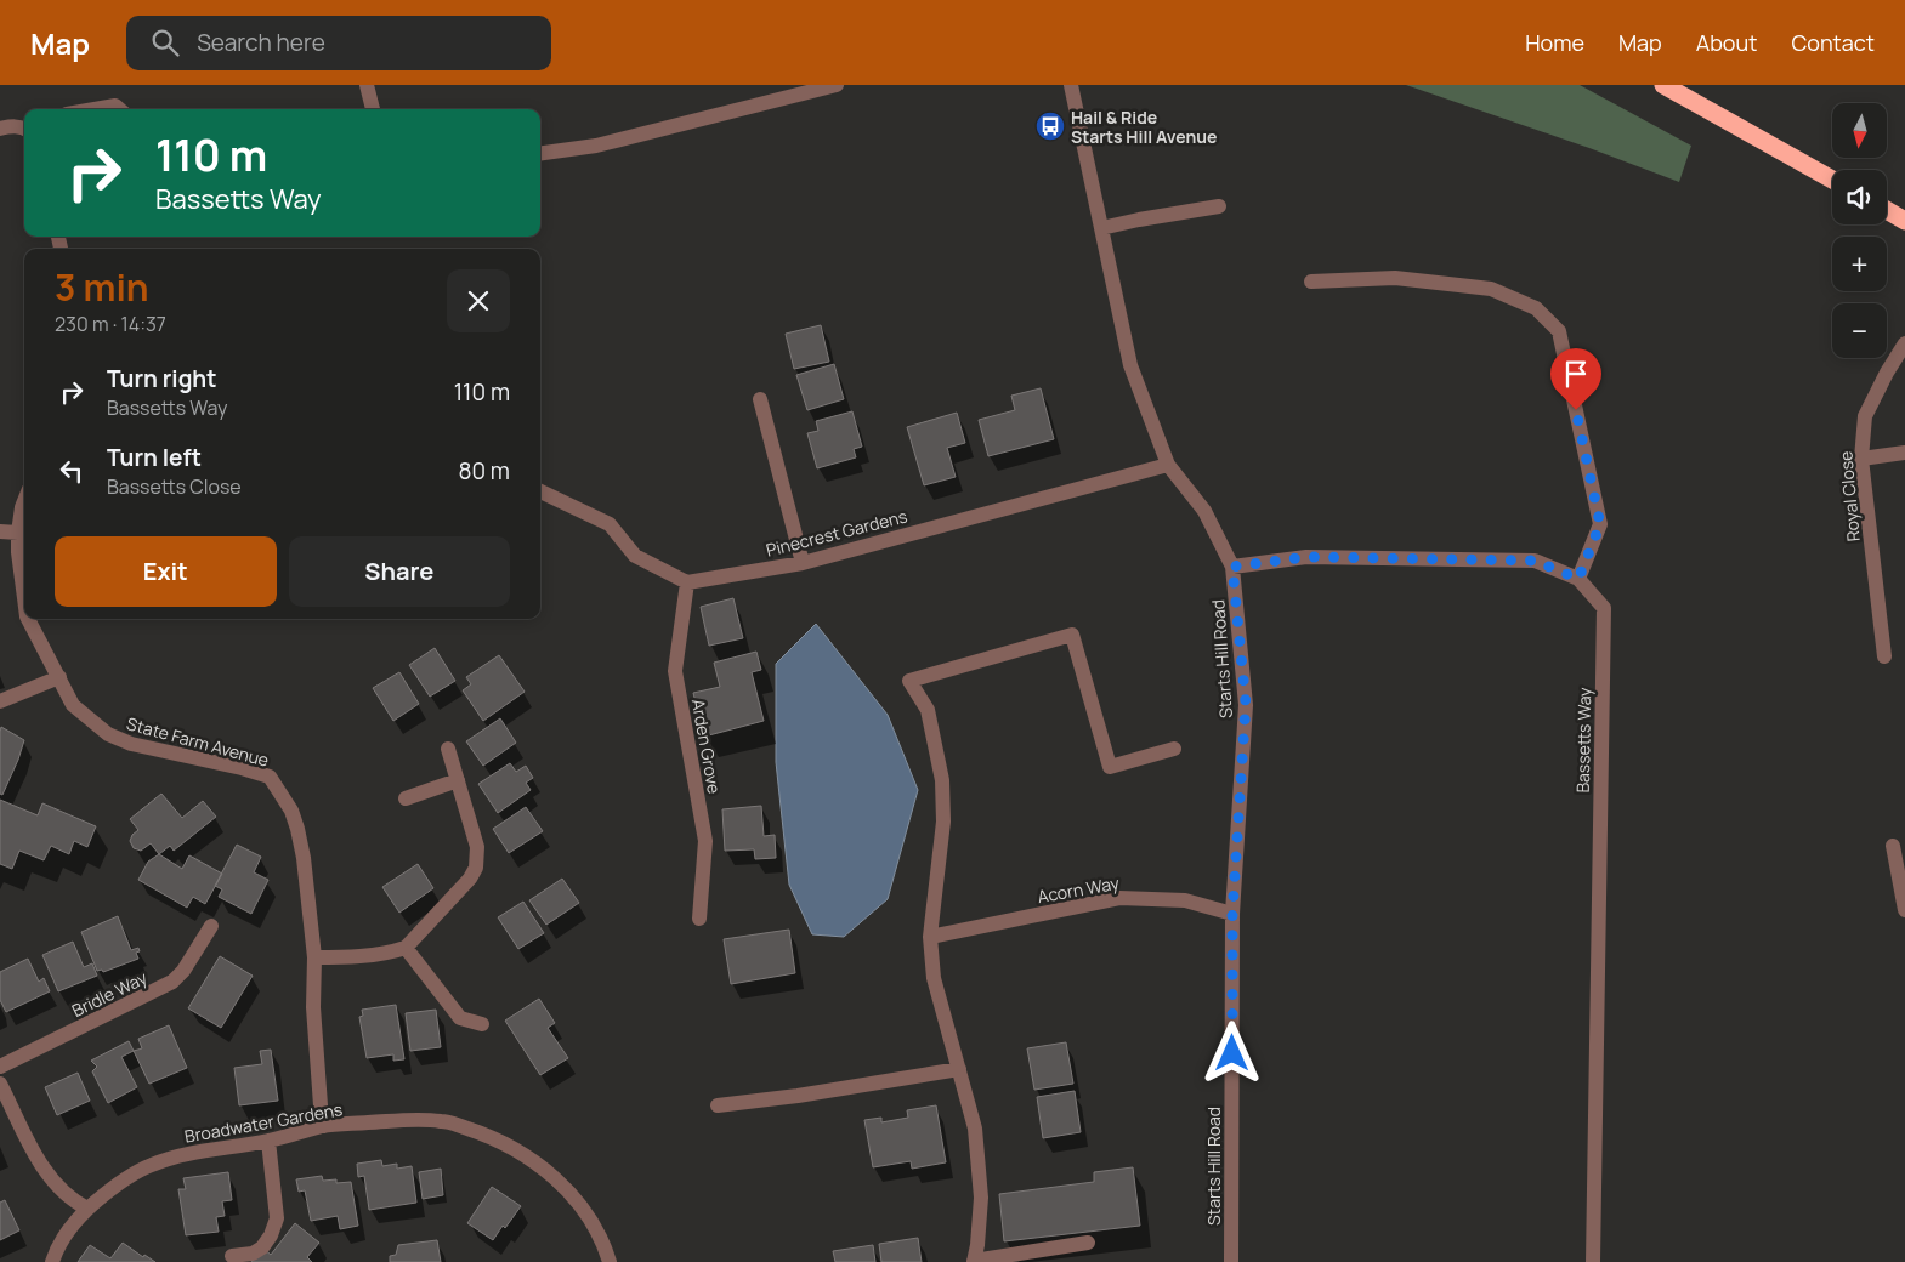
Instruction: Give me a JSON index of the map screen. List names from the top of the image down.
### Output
{
  "streets": {
    "street": [
      "Royal Close",
      "Pinecrest Gardens",
      "Starts Hill Road",
      "Bassetts Way",
      "State Farm Avenue",
      "Arden Grove",
      "Acorn Way",
      "Bridle Way",
      "Broadwater Gardens"
    ]
  },
  "crossings": [
    ["Pinecrest Gardens", "Starts Hill Road"],
    ["Pinecrest Gardens", "Arden Grove"],
    ["Starts Hill Road", "Bassetts Way"],
    ["Starts Hill Road", "Acorn Way"],
    ["State Farm Avenue", "Broadwater Gardens"]
  ],
  "places": {
    "bus stop": ["Hail & Ride Starts Hill Avenue"]
  },
  "north": "bottom",
  "page": {
    "header": "Map",
    "search": "Search here",
    "nav": [
      "Home",
      "Map",
      "About",
      "Contact"
    ],
    "map_buttons": ["+", "−"],
    "turn": ["110 m", "Bassetts Way"],
    "heading": ["3 min", "230 m · 14:37"],
    "list": [
      {
        "name": "Turn right",
        "note": "Bassetts Way",
        "value": "110 m"
      },
      {
        "name": "Turn left",
        "note": "Bassetts Close",
        "value": "80 m"
      }
    ],
    "buttons": ["Exit", "Share"]
  }
}
